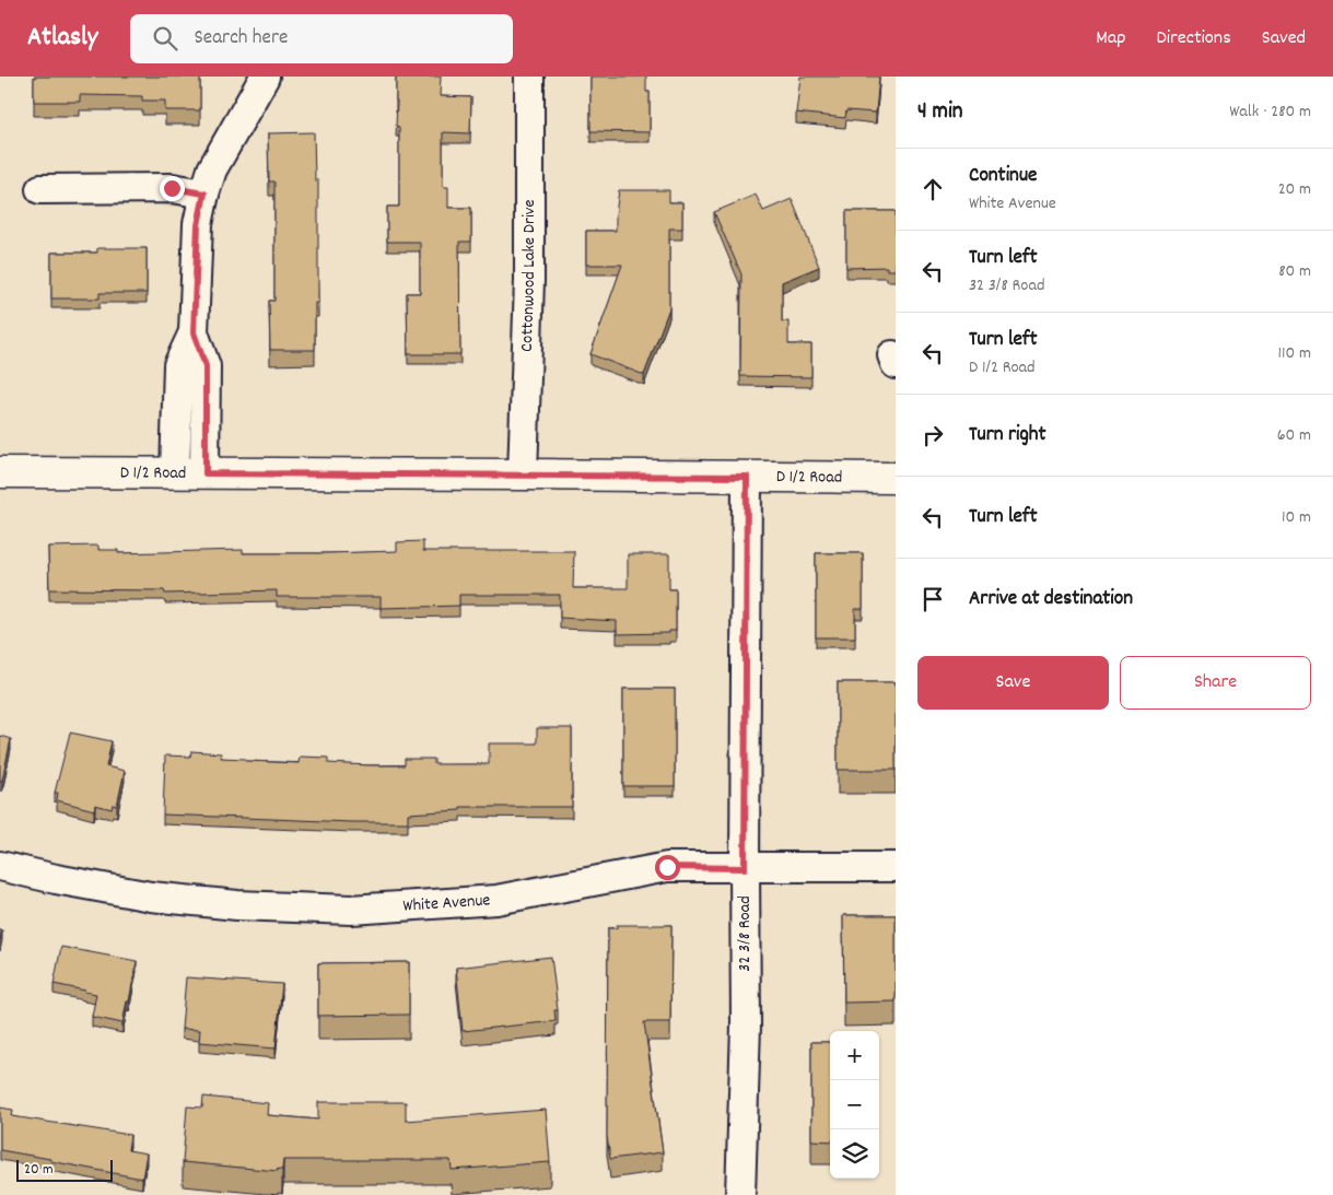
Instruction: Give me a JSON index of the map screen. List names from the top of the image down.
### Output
{
  "streets": {
    "main road": ["D 1/2 Road"],
    "street": ["Cottonwood Lake Drive", "White Avenue", "32 3/8 Road"]
  },
  "crossings": [
    ["Cottonwood Lake Drive", "D 1/2 Road"],
    ["D 1/2 Road", "32 3/8 Road"],
    ["White Avenue", "32 3/8 Road"]
  ],
  "scale_bar": "20 m",
  "page": {
    "header": "Atlasly",
    "search": "Search here",
    "nav": ["Map", "Directions", "Saved"],
    "heading": ["4 min", "Walk · 280 m"],
    "list": [
      ["Continue", "White Avenue", "20 m"],
      ["Turn left", "32 3/8 Road", "80 m"],
      ["Turn left", "D 1/2 Road", "110 m"],
      ["Turn right", "60 m"],
      ["Turn left", "10 m"],
      "Arrive at destination"
    ],
    "buttons": ["Save", "Share"],
    "map_buttons": ["+", "−"],
    "scale": "20 m"
  }
}
